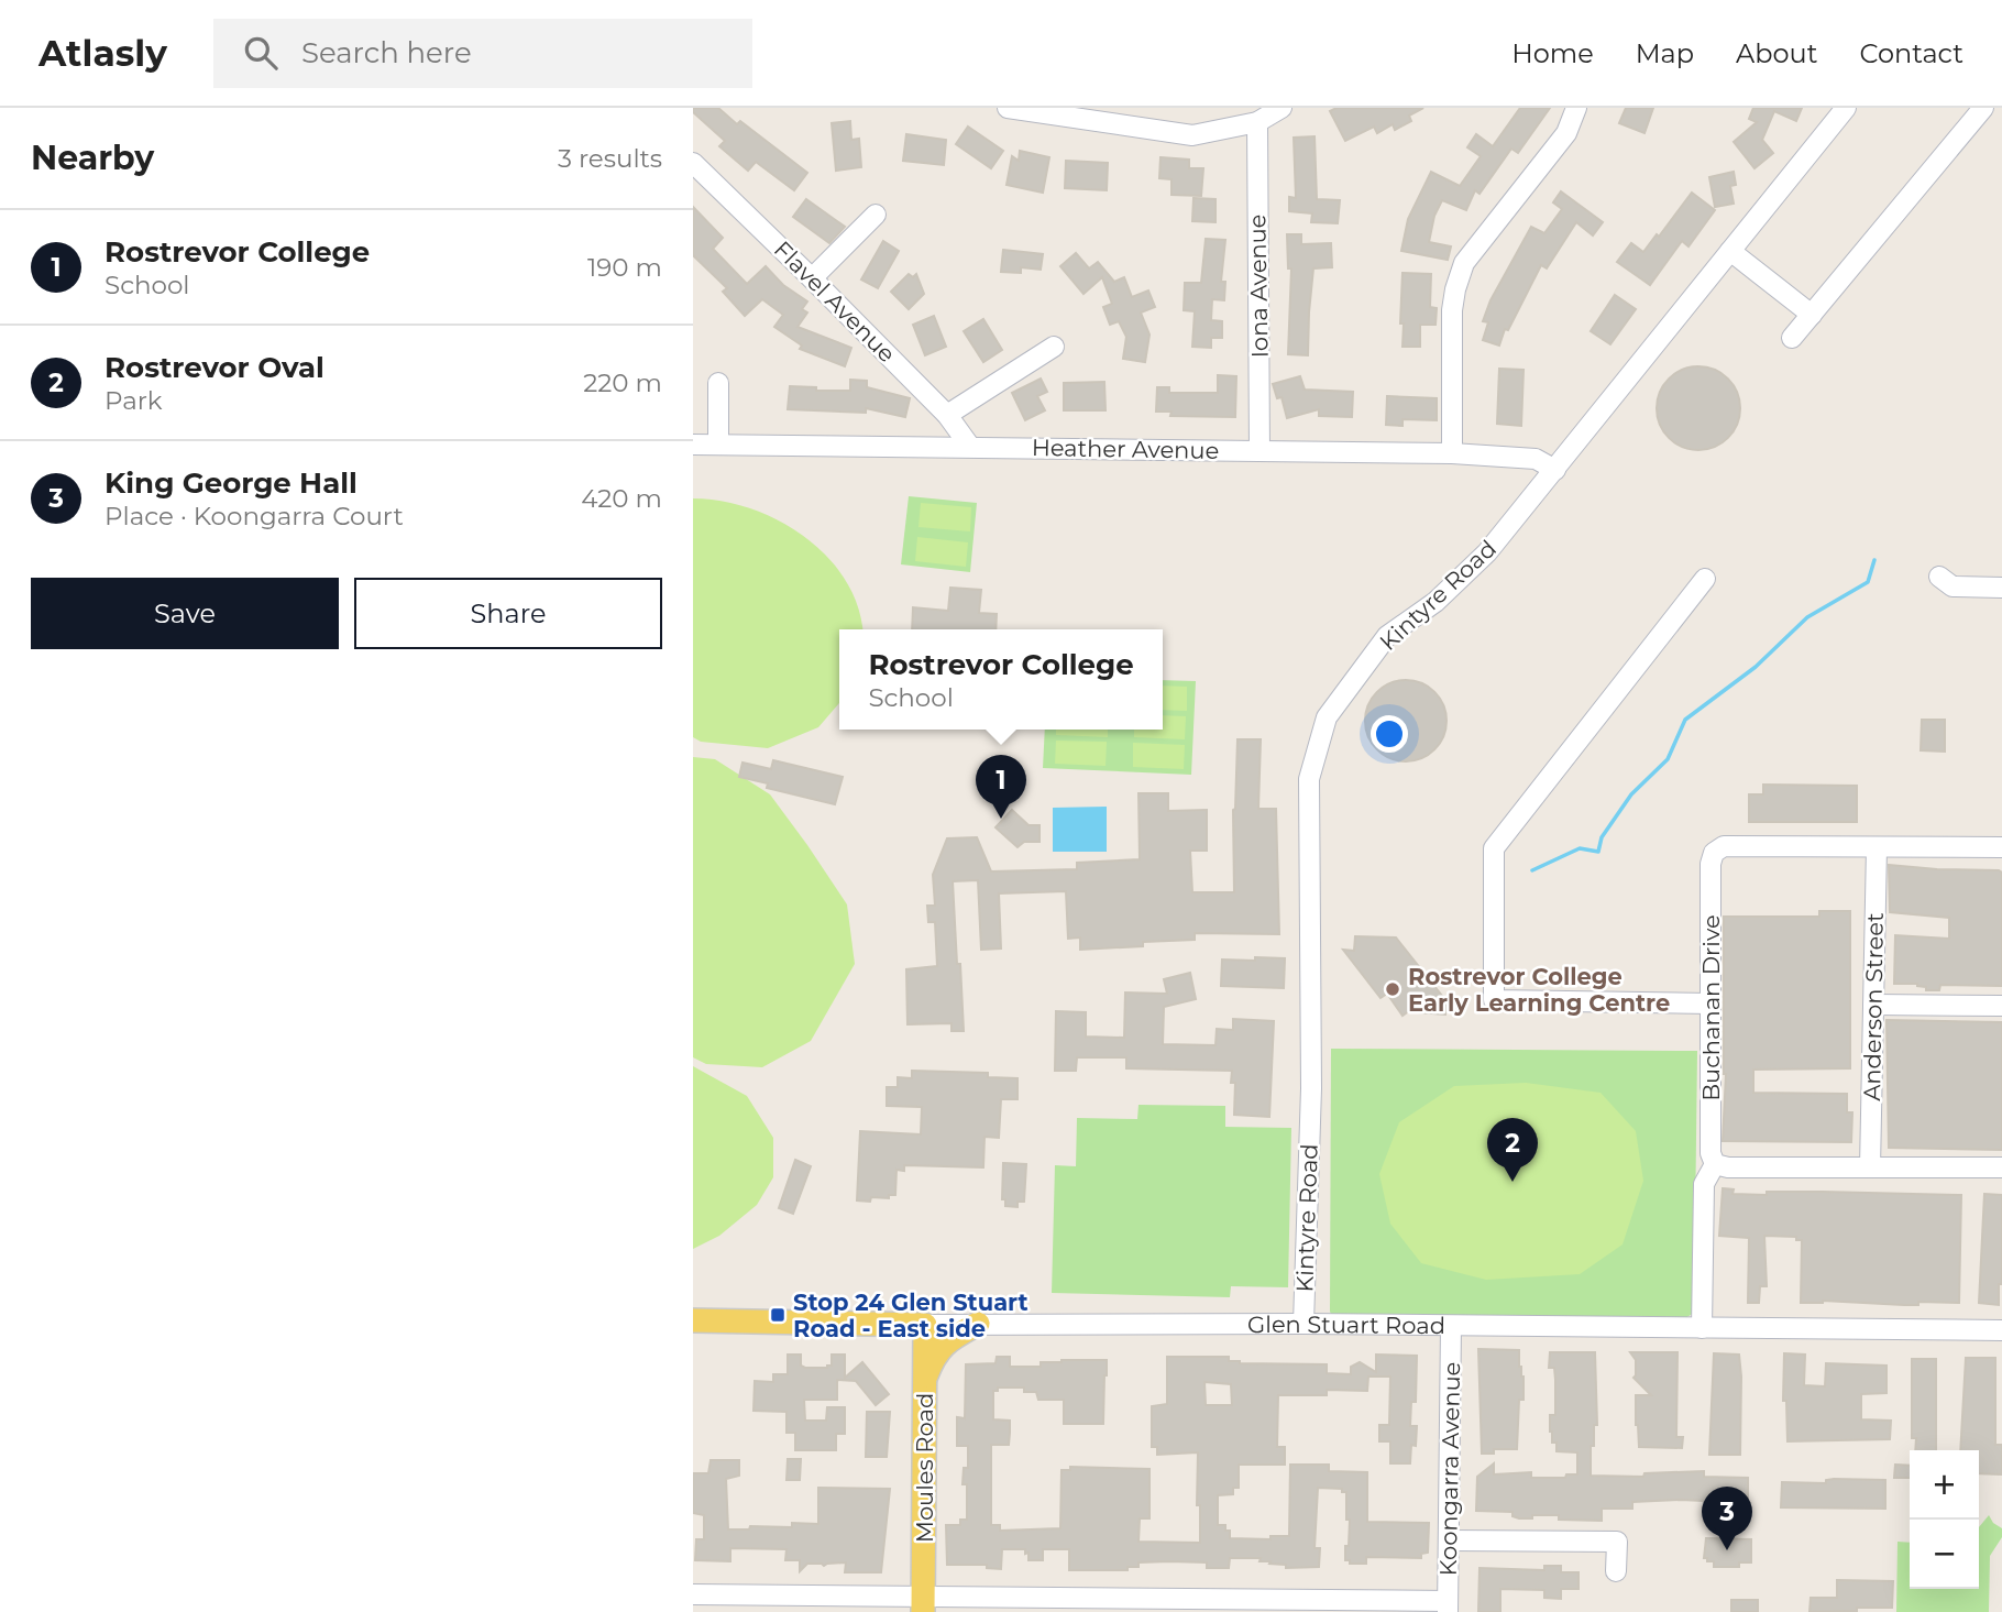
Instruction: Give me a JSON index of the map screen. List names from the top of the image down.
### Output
{
  "streets": {
    "main road": ["Glen Stuart Road", "Moules Road"],
    "street": [
      "Iona Avenue",
      "Flavel Avenue",
      "Heather Avenue",
      "Kintyre Road",
      "Anderson Street",
      "Buchanan Drive",
      "Koongarra Avenue"
    ]
  },
  "crossings": [
    ["Iona Avenue", "Heather Avenue"],
    ["Flavel Avenue", "Heather Avenue"],
    ["Heather Avenue", "Kintyre Road"],
    ["Kintyre Road", "Glen Stuart Road"],
    ["Anderson Street", "Buchanan Drive"],
    ["Glen Stuart Road", "Moules Road"],
    ["Glen Stuart Road", "Koongarra Avenue"]
  ],
  "places": {
    "other": ["Rostrevor College Early Learning Centre"],
    "transit": ["Stop 24 Glen Stuart Road - East side"]
  },
  "page": {
    "header": "Atlasly",
    "search": "Search here",
    "nav": [
      "Home",
      "Map",
      "About",
      "Contact"
    ],
    "heading": ["Nearby", "3 results"],
    "list": [
      {
        "mark": "1",
        "name": "Rostrevor College",
        "note": "School",
        "value": "190 m"
      },
      {
        "mark": "2",
        "name": "Rostrevor Oval",
        "note": "Park",
        "value": "220 m"
      },
      {
        "mark": "3",
        "name": "King George Hall",
        "note": "Place · Koongarra Court",
        "value": "420 m"
      }
    ],
    "buttons": ["Save", "Share"],
    "popup": ["Rostrevor College", "School"],
    "pins": ["1", "2", "3"],
    "map_buttons": ["+", "−"]
  }
}
